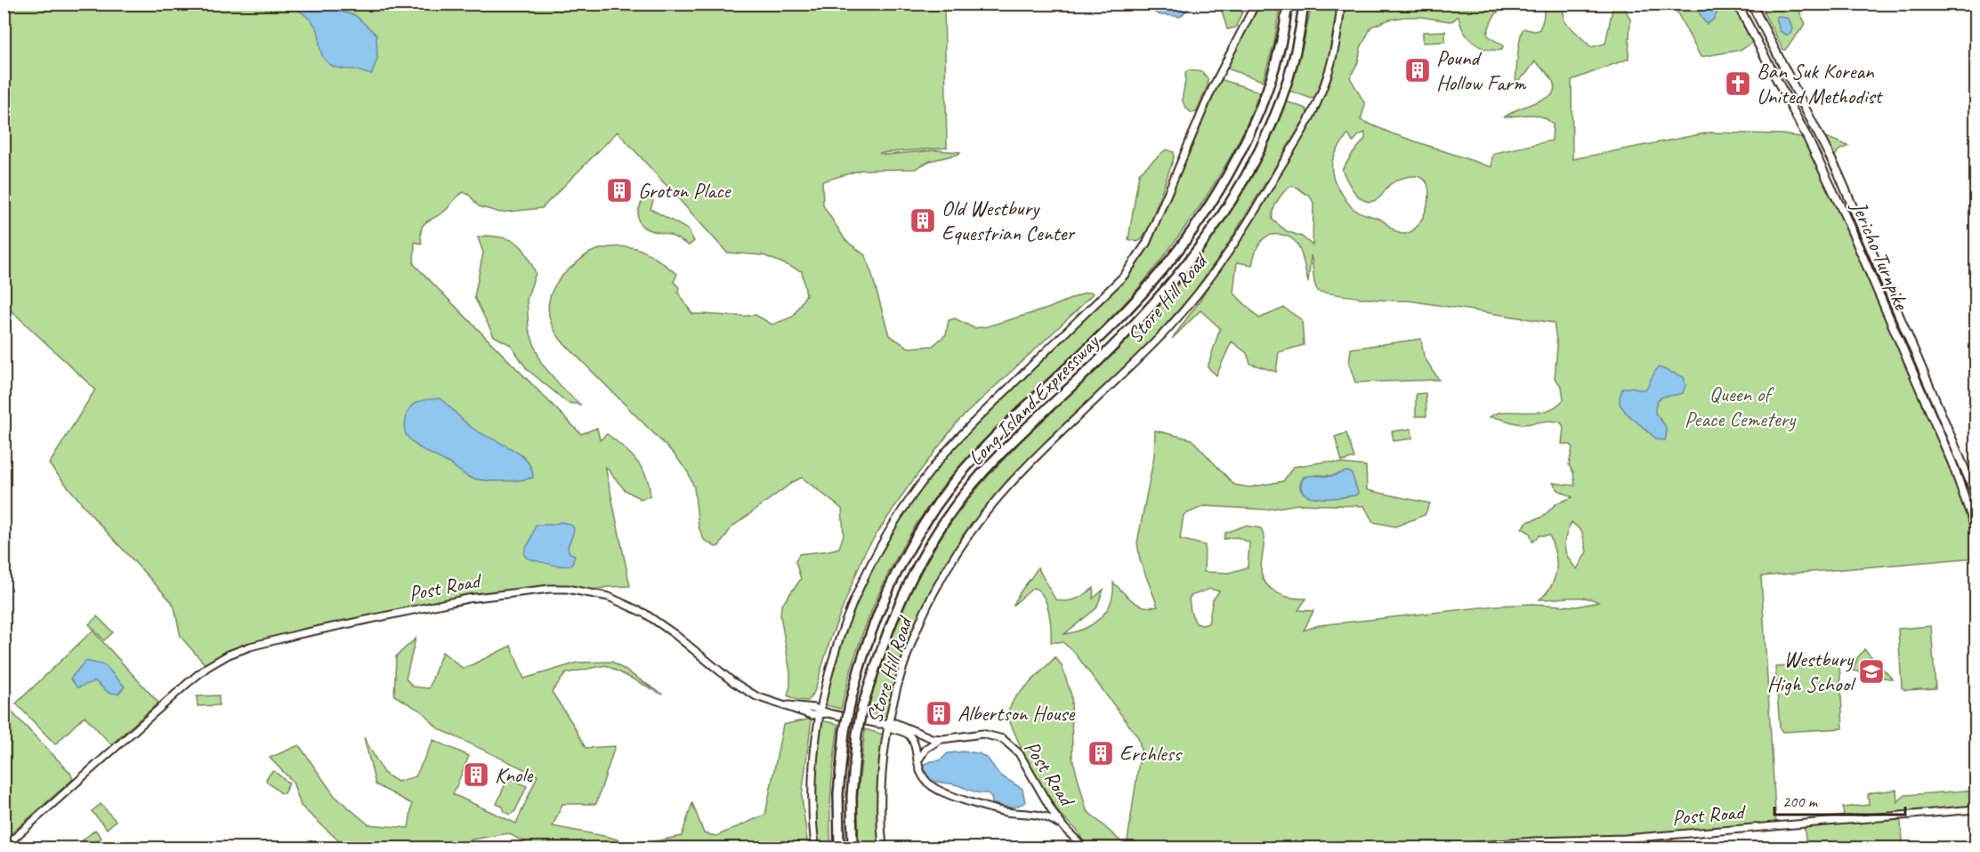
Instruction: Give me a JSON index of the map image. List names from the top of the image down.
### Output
{
  "streets": {
    "highway": ["Long Island Expressway"],
    "main road": ["Jericho Turnpike", "Store Hill Road", "Post Road"]
  },
  "crossings": [
    ["Store Hill Road", "Post Road"]
  ],
  "parks": ["Queen of Peace Cemetery"],
  "places": {
    "building": [
      "Pound Hollow Farm",
      "Groton Place",
      "Old Westbury Equestrian Center",
      "Albertson House",
      "Erchless",
      "Knole"
    ],
    "church": ["Ban Suk Korean United Methodist"],
    "school or university": ["Westbury High School"]
  },
  "scale_bar": "200 m"
}
